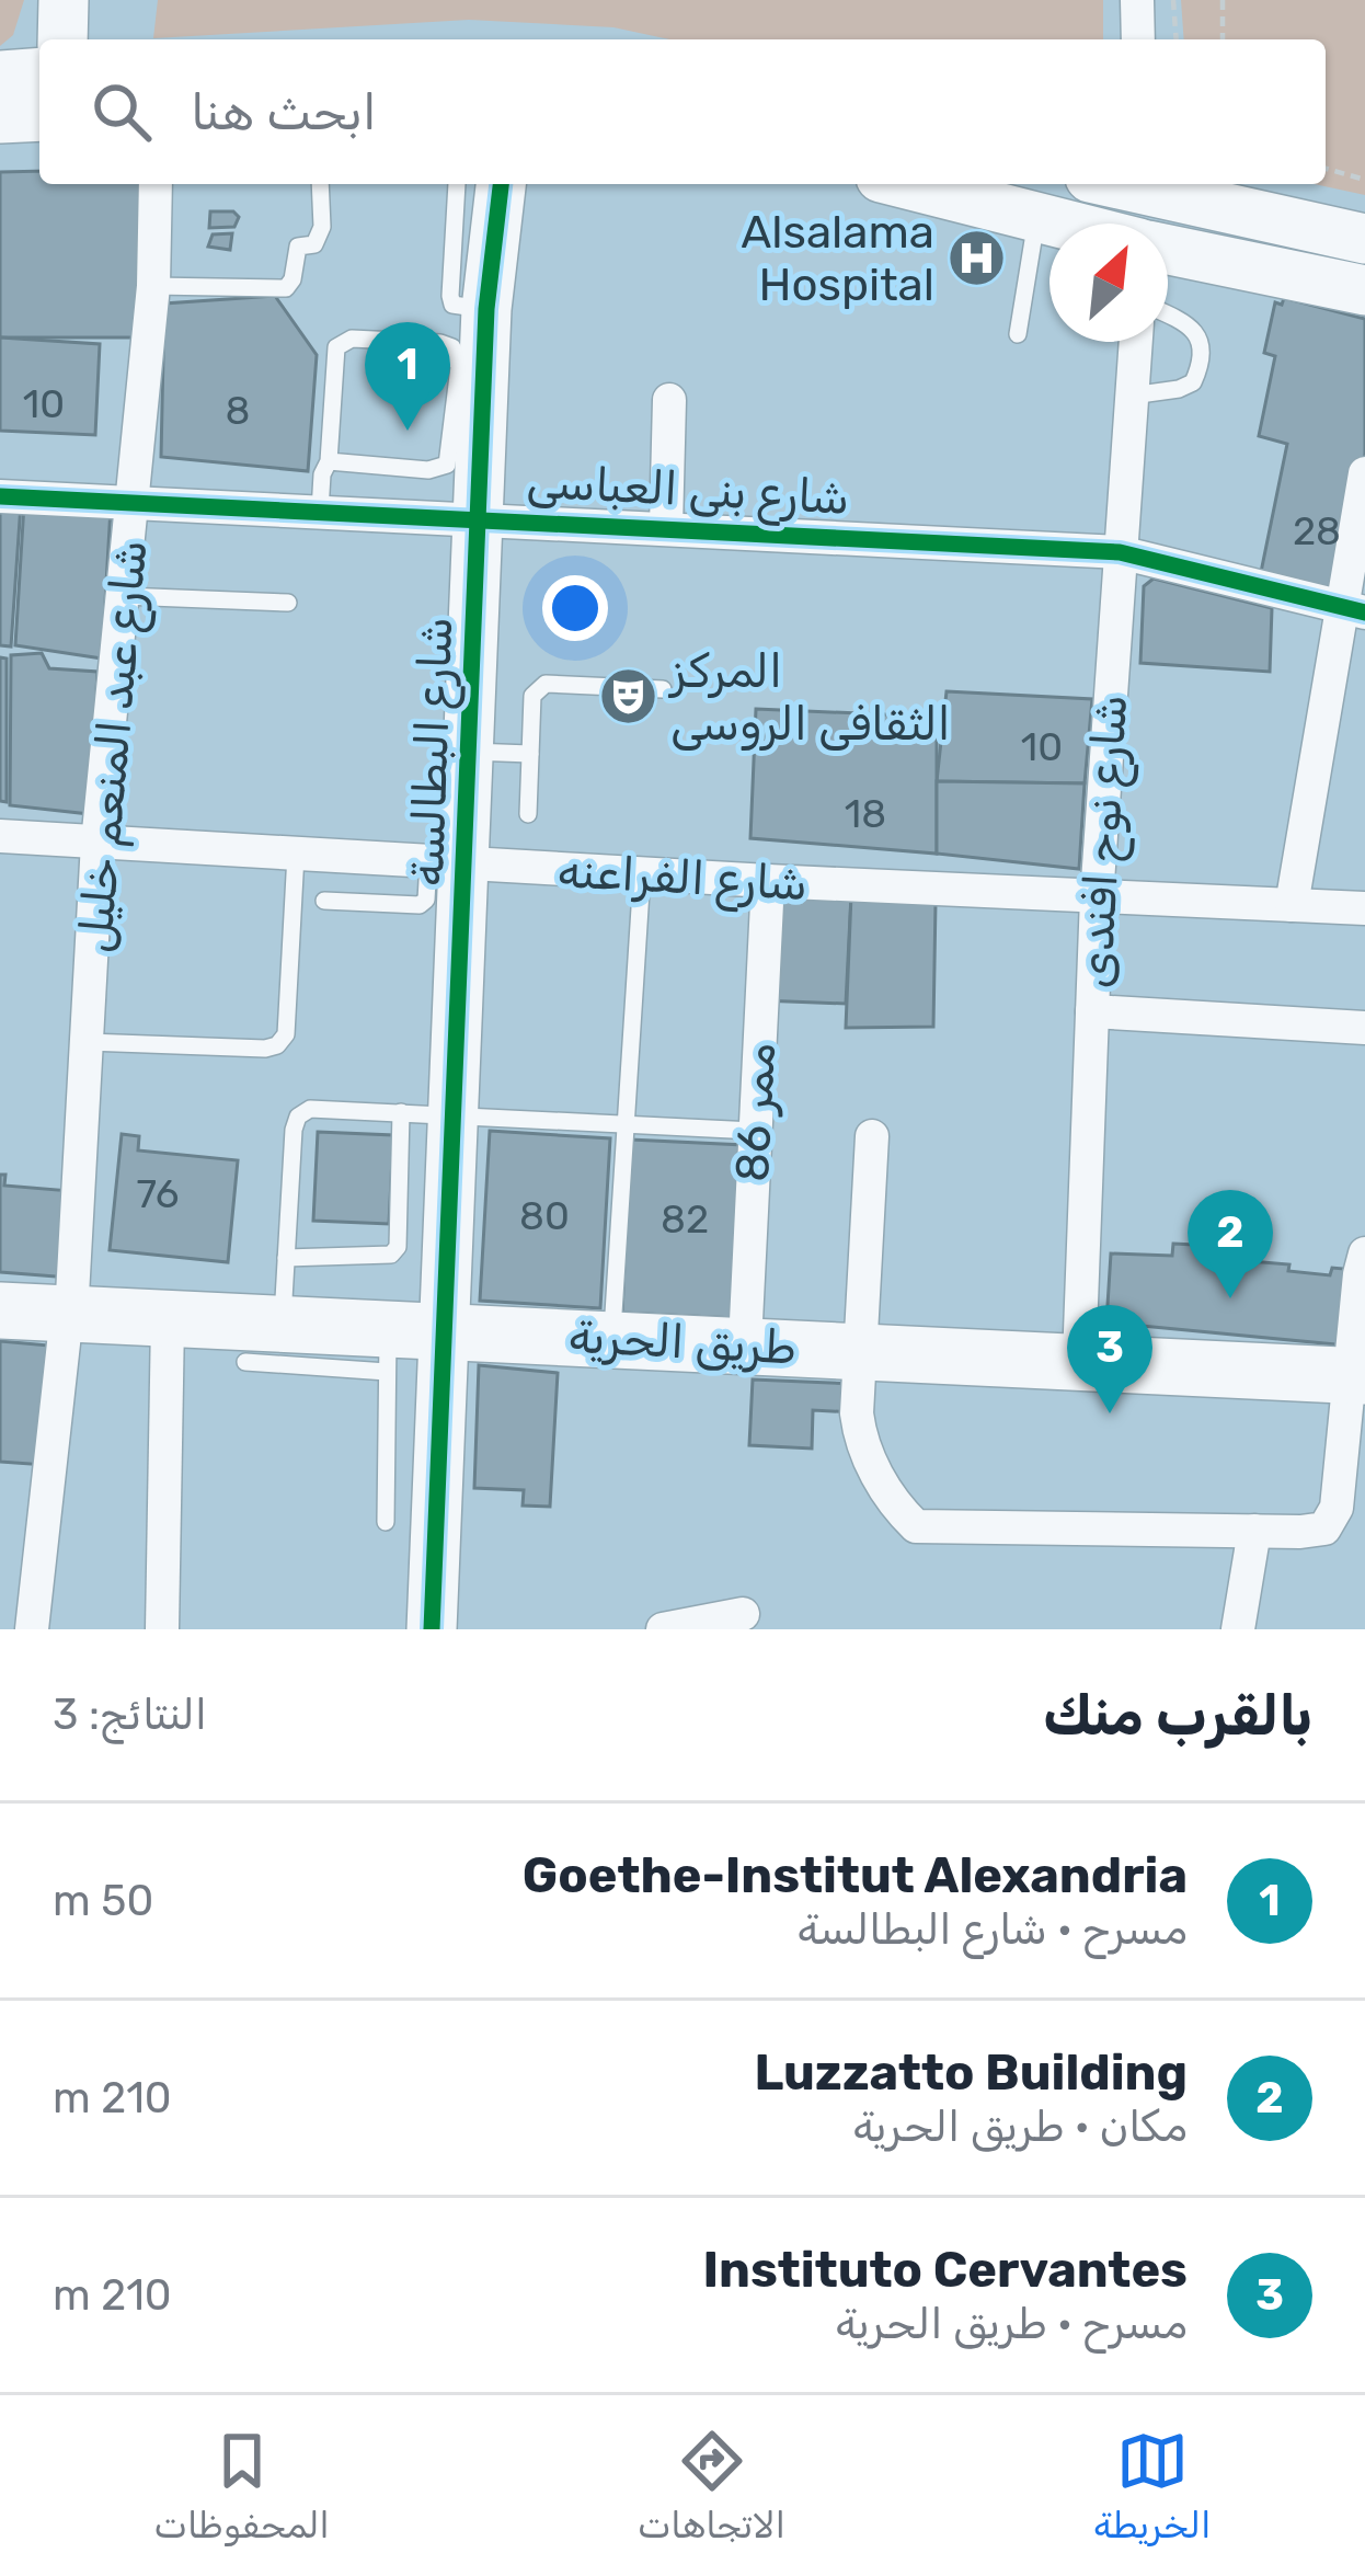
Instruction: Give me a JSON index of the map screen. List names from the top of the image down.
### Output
{
  "streets": {
    "main road": ["طريق الحرية"],
    "street": [
      "شارع بنى العباسى",
      "شارع عبد المنعم خليل",
      "شارع البطالسة",
      "شارع نوح افندى",
      "شارع الفراعنه",
      "ممر 86"
    ]
  },
  "crossings": [
    ["شارع بنى العباسى", "شارع عبد المنعم خليل"],
    ["شارع بنى العباسى", "شارع البطالسة"],
    ["شارع بنى العباسى", "شارع نوح افندى"],
    ["شارع عبد المنعم خليل", "شارع الفراعنه"],
    ["شارع عبد المنعم خليل", "طريق الحرية"],
    ["شارع البطالسة", "شارع الفراعنه"],
    ["شارع البطالسة", "طريق الحرية"],
    ["شارع نوح افندى", "شارع الفراعنه"],
    ["شارع نوح افندى", "طريق الحرية"],
    ["شارع الفراعنه", "ممر 86"],
    ["ممر 86", "طريق الحرية"]
  ],
  "places": {
    "hospital": ["Alsalama Hospital"],
    "theatre": ["المركز الثقافى الروسى"]
  },
  "house_numbers": [
    "10",
    "8",
    "28",
    "10",
    "18",
    "76",
    "80",
    "82"
  ],
  "north": "top right",
  "page": {
    "search": "ابحث هنا",
    "pins": ["1", "2", "3"],
    "heading": ["بالقرب منك", "النتائج: 3"],
    "list": [
      {
        "mark": "1",
        "name": "Goethe-Institut Alexandria",
        "note": "مسرح · شارع البطالسة",
        "value": "50 m"
      },
      {
        "mark": "2",
        "name": "Luzzatto Building",
        "note": "مكان · طريق الحرية",
        "value": "210 m"
      },
      {
        "mark": "3",
        "name": "Instituto Cervantes",
        "note": "مسرح · طريق الحرية",
        "value": "210 m"
      }
    ],
    "nav": ["الخريطة", "الاتجاهات", "المحفوظات"]
  }
}
